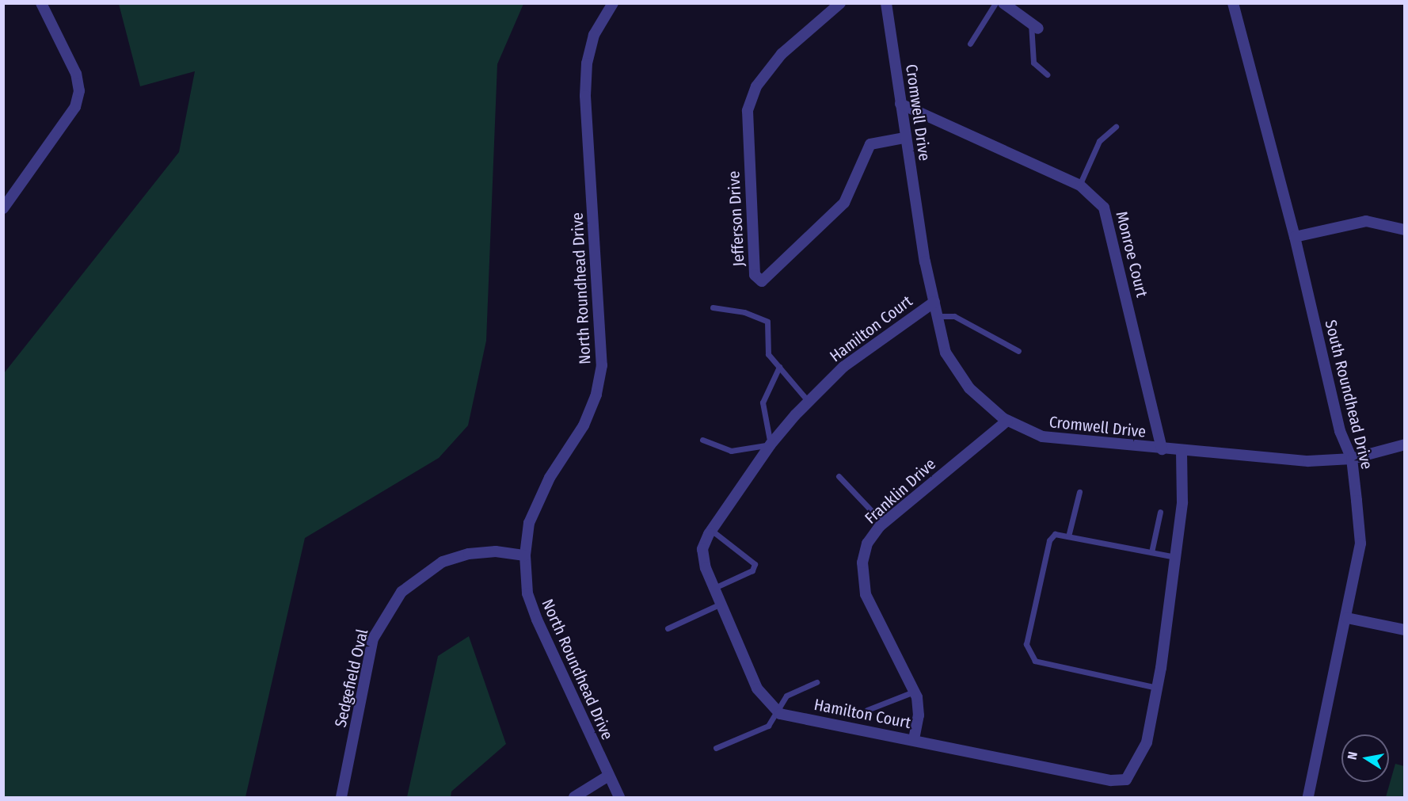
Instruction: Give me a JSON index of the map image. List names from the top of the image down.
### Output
{
  "streets": {
    "street": [
      "Cromwell Drive",
      "Jefferson Drive",
      "Monroe Court",
      "North Roundhead Drive",
      "Hamilton Court",
      "South Roundhead Drive",
      "Franklin Drive",
      "Sedgefield Oval"
    ]
  },
  "crossings": [
    ["Cromwell Drive", "Jefferson Drive"],
    ["Cromwell Drive", "Monroe Court"],
    ["Cromwell Drive", "Hamilton Court"],
    ["Cromwell Drive", "South Roundhead Drive"],
    ["Cromwell Drive", "Franklin Drive"],
    ["North Roundhead Drive", "Sedgefield Oval"],
    ["Hamilton Court", "Franklin Drive"]
  ],
  "north": "left"
}
